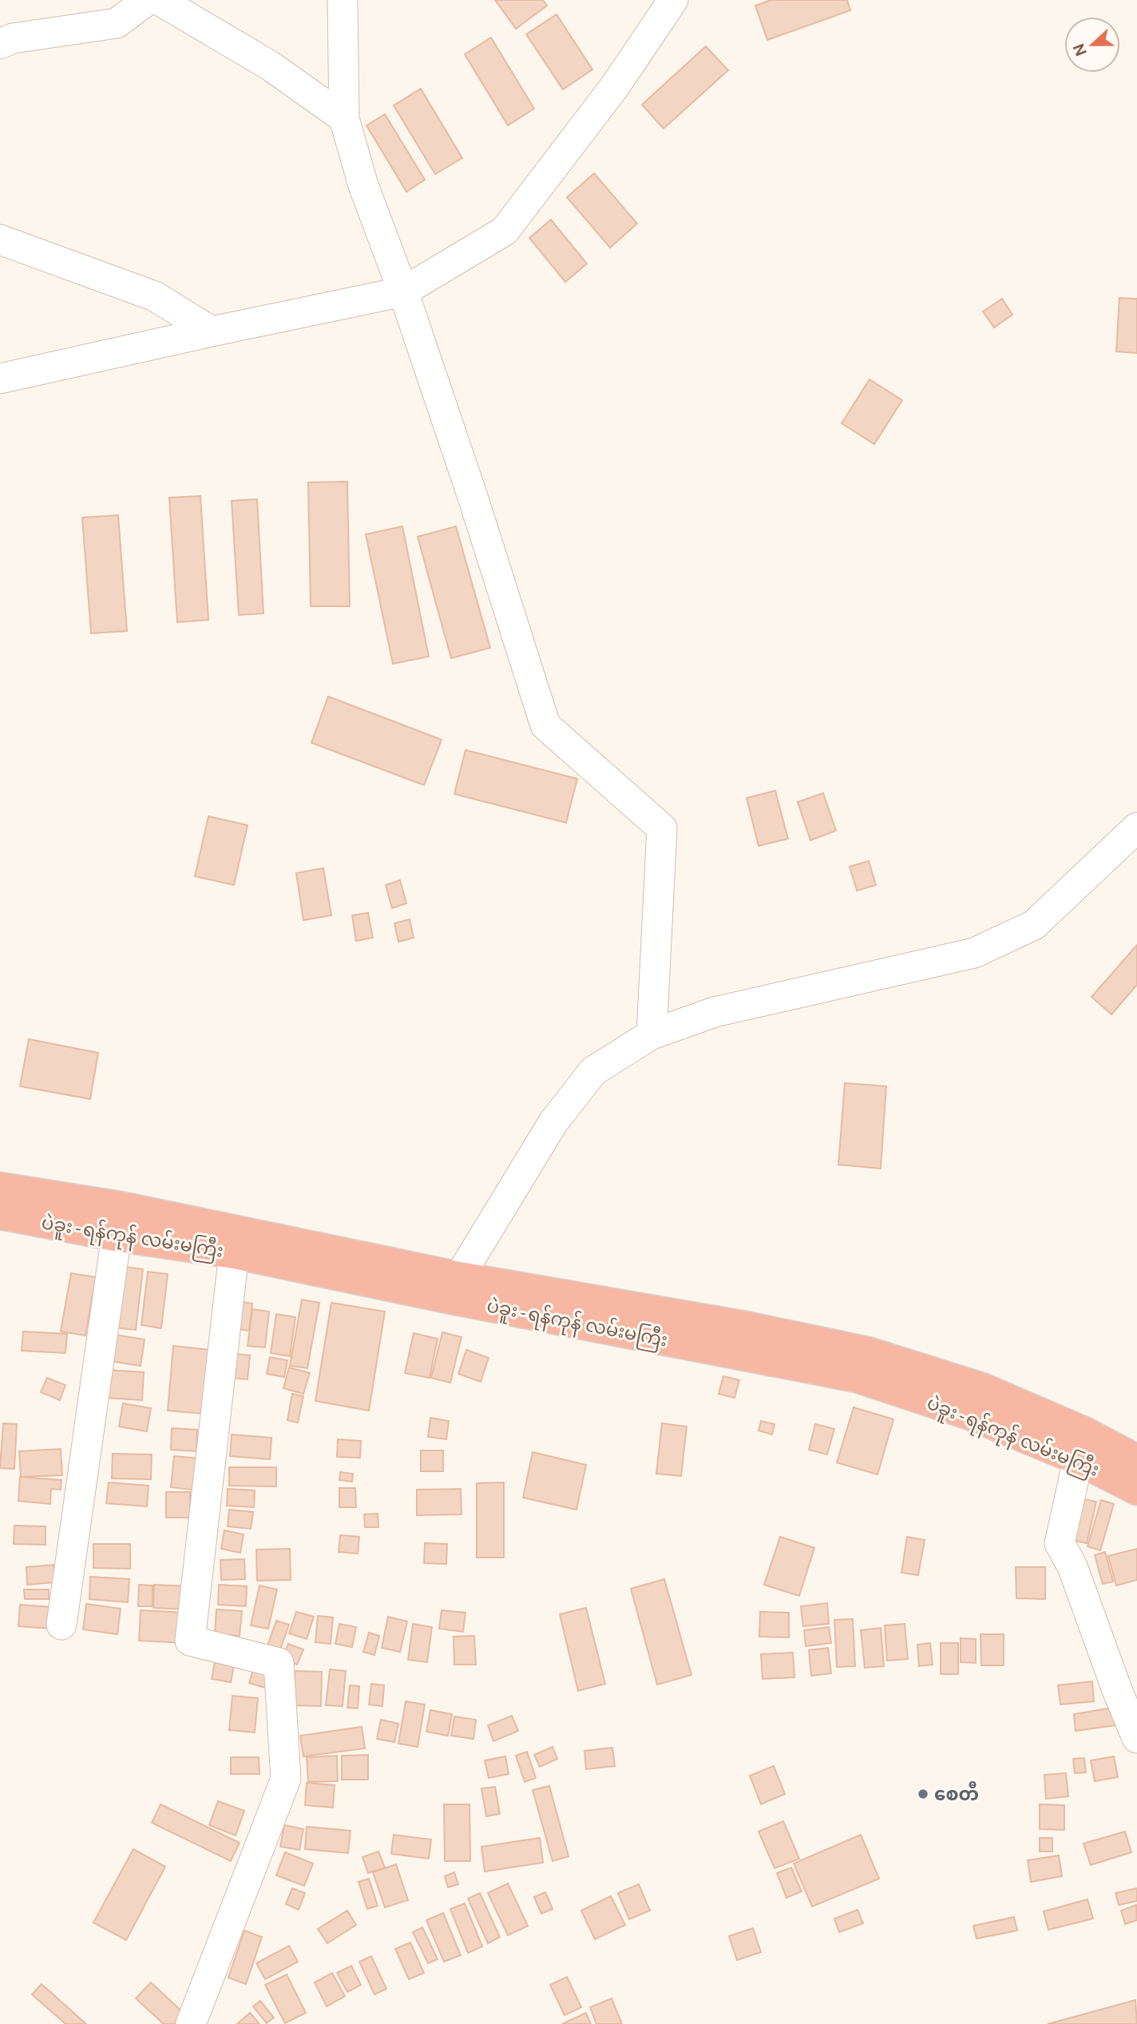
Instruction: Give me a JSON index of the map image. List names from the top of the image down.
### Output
{
  "streets": {
    "highway": ["ပဲခူး - ရန်ကုန် လမ်းမကြီး"]
  },
  "places": ["စေတီ"],
  "north": "left"
}
